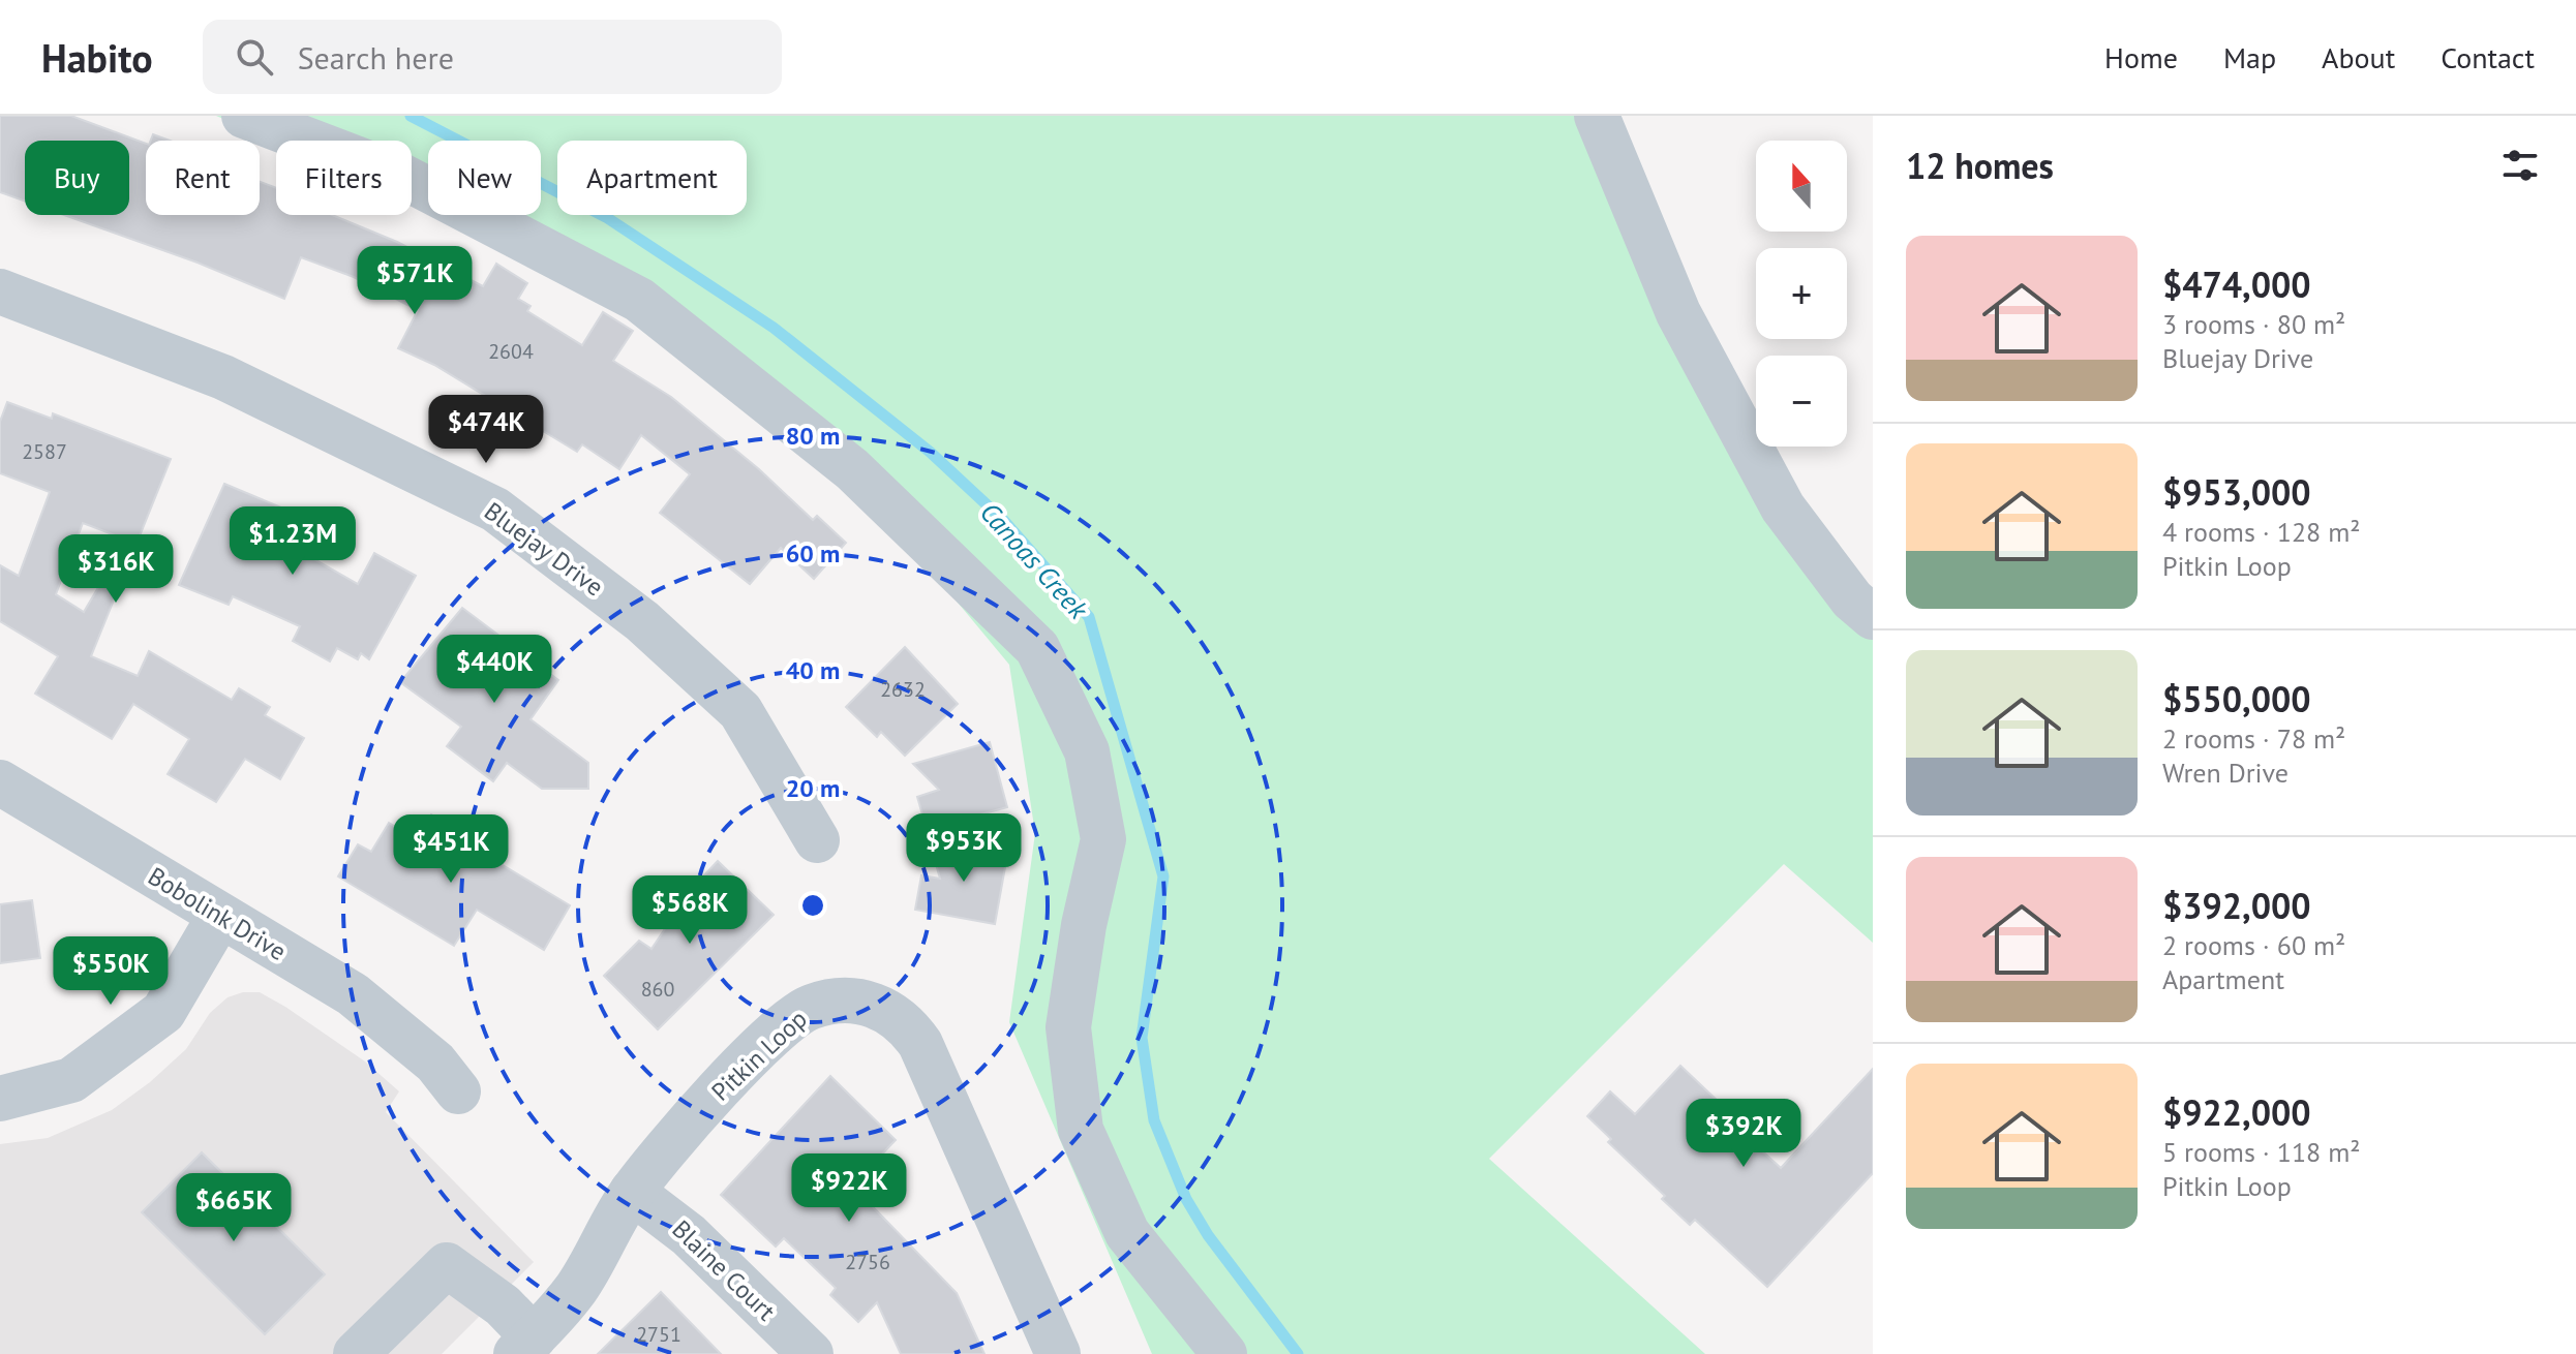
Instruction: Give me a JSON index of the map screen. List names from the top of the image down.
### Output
{
  "streets": {
    "street": [
      "Bluejay Drive",
      "Bobolink Drive",
      "Pitkin Loop",
      "Blaine Court"
    ]
  },
  "crossings": [
    ["Pitkin Loop", "Blaine Court"]
  ],
  "water": ["Canoas Creek"],
  "house_numbers": [
    "2604",
    "2587",
    "2632",
    "860",
    "2756",
    "2751"
  ],
  "north": "top",
  "page": {
    "header": "Habito",
    "search": "Search here",
    "nav": [
      "Home",
      "Map",
      "About",
      "Contact"
    ],
    "heading": "12 homes",
    "map_buttons": ["+", "−"],
    "chip": [
      "Buy",
      "Rent",
      "Filters",
      "New",
      "Apartment"
    ],
    "list": [
      {
        "name": "$474,000",
        "note": "3 rooms · 80 m² · Bluejay Drive"
      },
      {
        "name": "$953,000",
        "note": "4 rooms · 128 m² · Pitkin Loop"
      },
      {
        "name": "$550,000",
        "note": "2 rooms · 78 m² · Wren Drive"
      },
      {
        "name": "$392,000",
        "note": "2 rooms · 60 m² · Apartment"
      },
      {
        "name": "$922,000",
        "note": "5 rooms · 118 m² · Pitkin Loop"
      }
    ],
    "price": [
      "$571K",
      "$474K",
      "$1.23M",
      "$316K",
      "$440K",
      "$953K",
      "$451K",
      "$568K",
      "$550K",
      "$392K",
      "$922K",
      "$665K"
    ]
  },
  "rings": [
    "80 m",
    "60 m",
    "40 m",
    "20 m"
  ]
}
